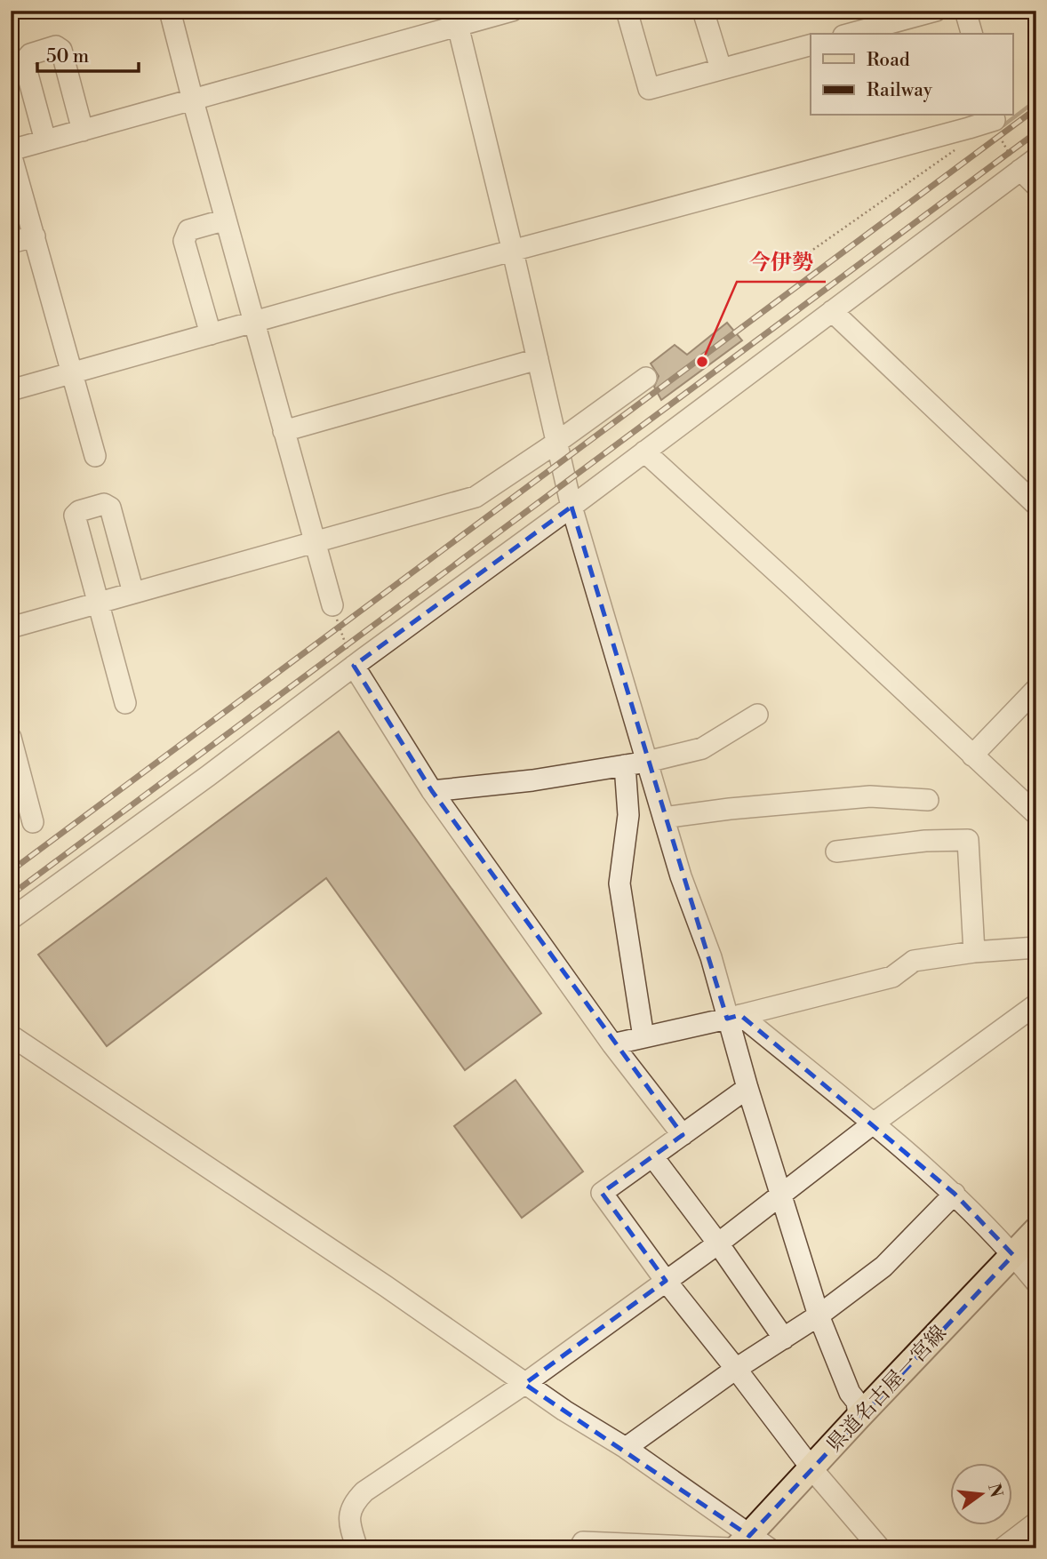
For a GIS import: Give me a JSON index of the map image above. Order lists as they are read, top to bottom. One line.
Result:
{"streets":{"main road":["県道名古屋一宮線"]},"places":["今伊勢"],"legend":["Road","Railway"],"scale_bar":"50 m","north":"right"}
